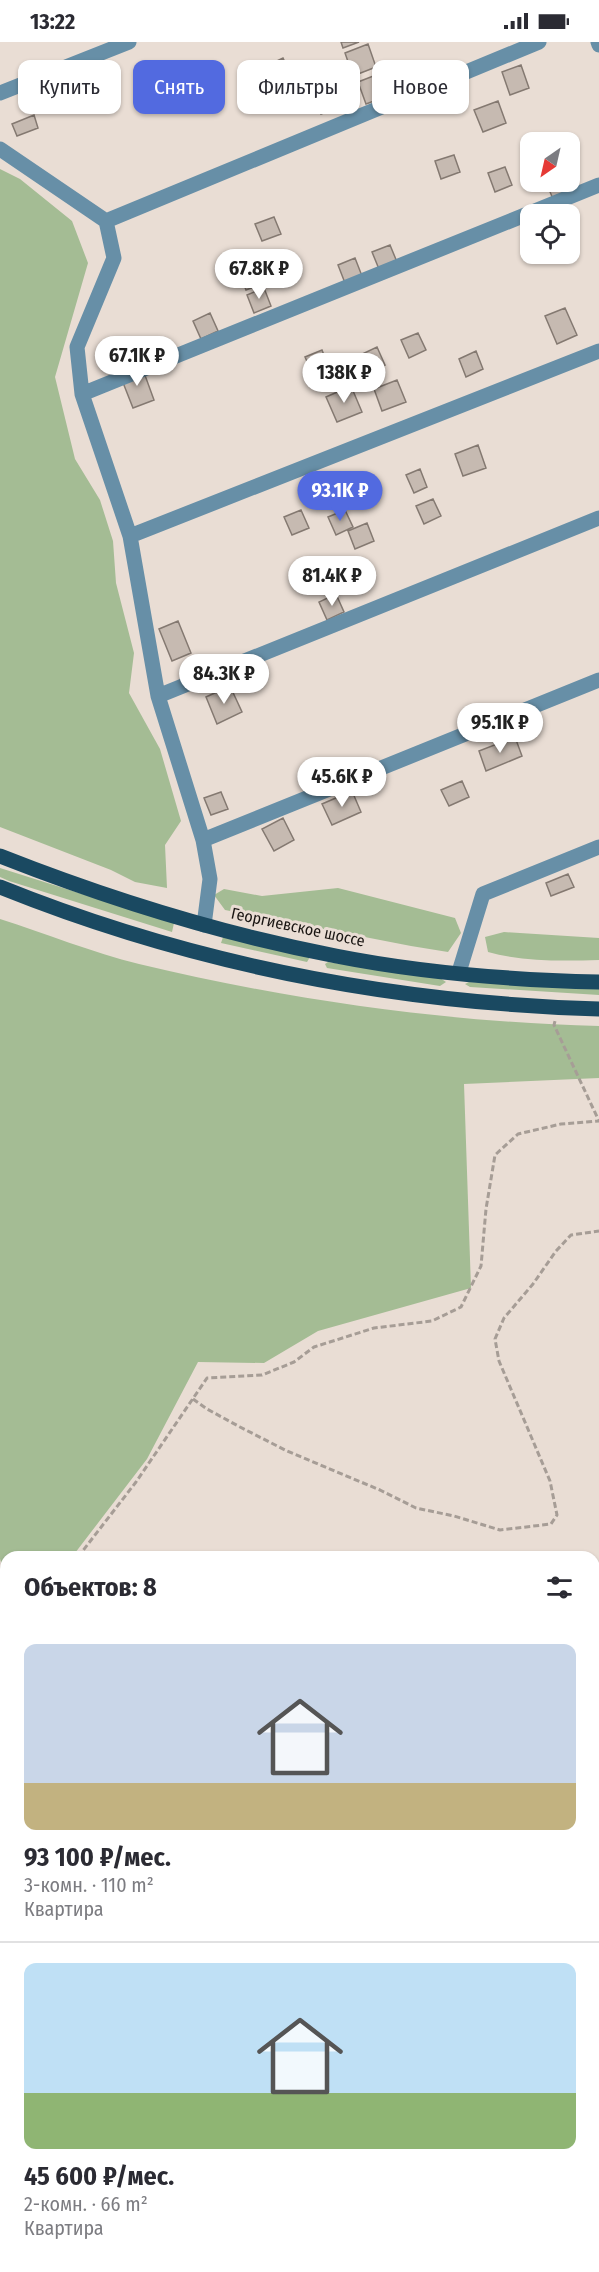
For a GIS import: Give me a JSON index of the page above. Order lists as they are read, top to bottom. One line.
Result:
{"streets":{"main road":["Георгиевское шоссе"]},"north":"bottom left","page":{"status":"13:22","chip":["Купить","Снять","Фильтры","Новое"],"price":["67.8K ₽","67.1K ₽","138K ₽","93.1K ₽","81.4K ₽","84.3K ₽","95.1K ₽","45.6K ₽"],"heading":"Объектов: 8","list":[{"name":"93 100 ₽/мес.","note":"3-комн. · 110 m² · Квартира"},{"name":"45 600 ₽/мес.","note":"2-комн. · 66 m² · Квартира"}]}}
